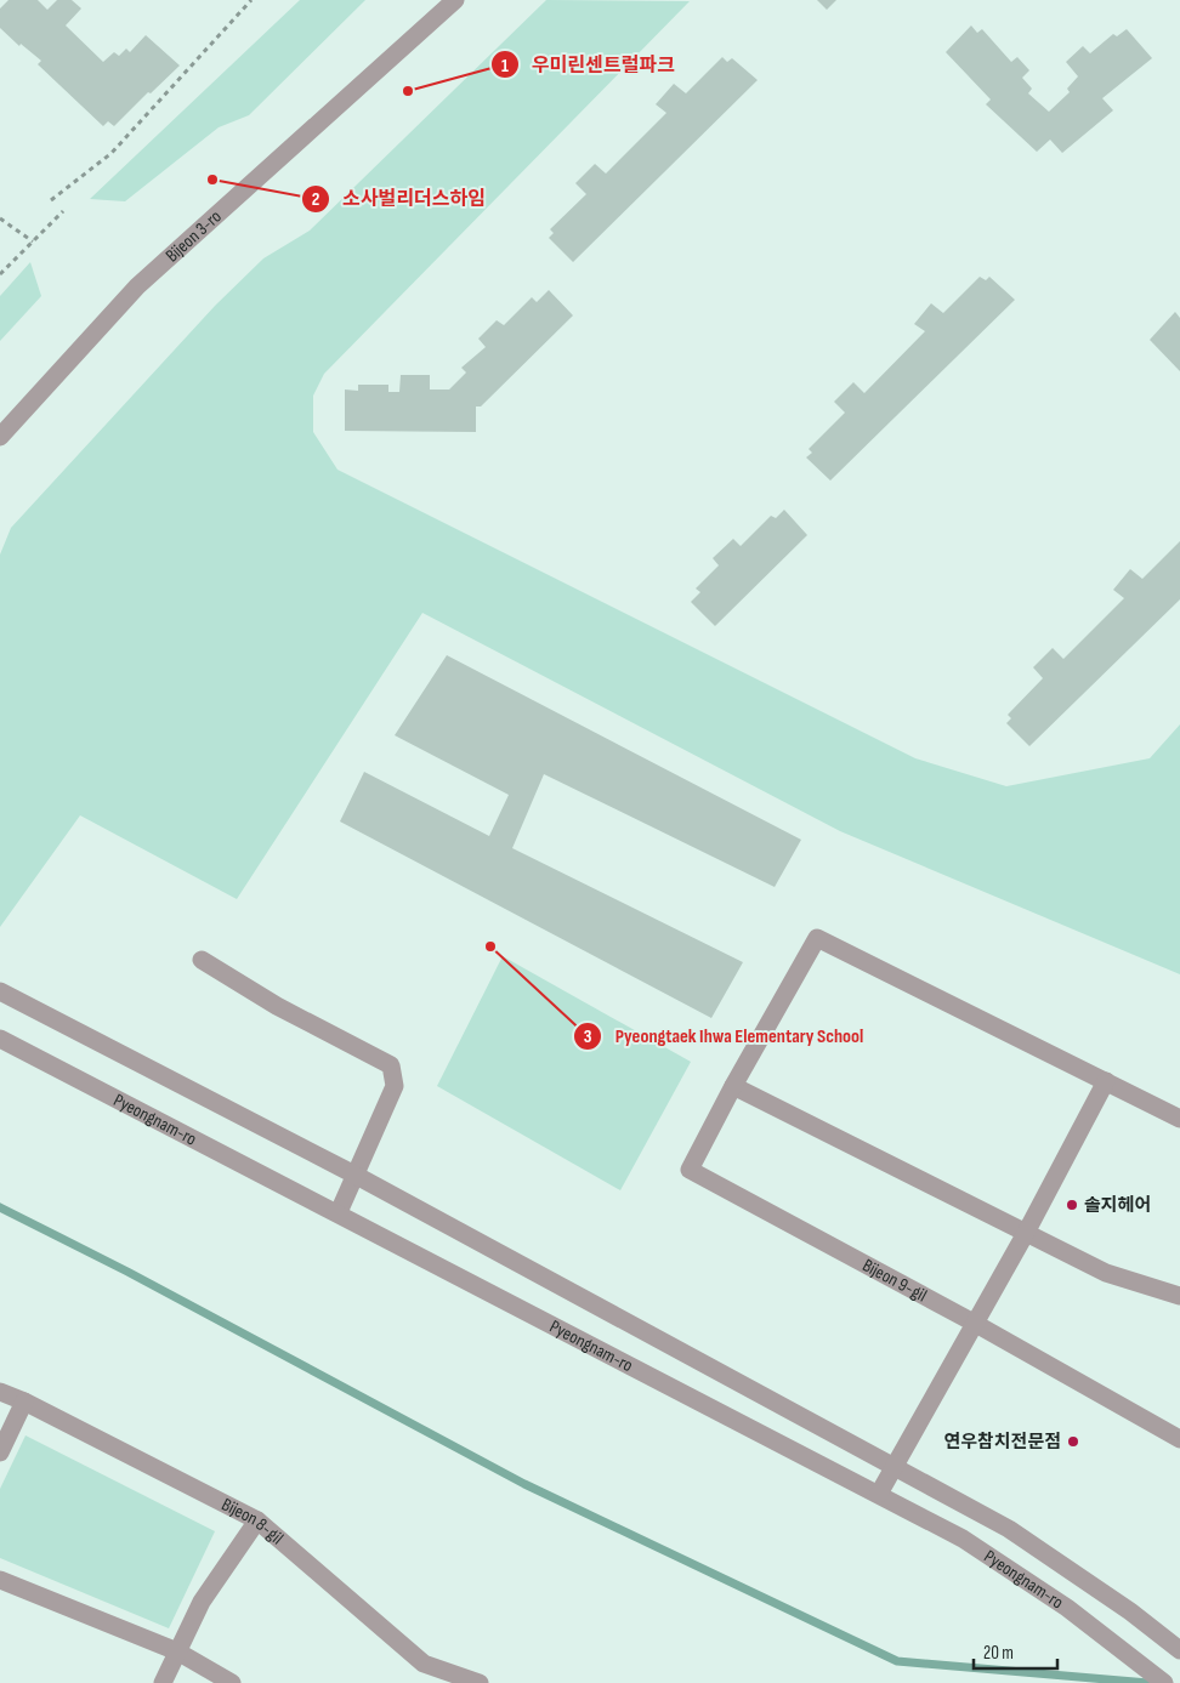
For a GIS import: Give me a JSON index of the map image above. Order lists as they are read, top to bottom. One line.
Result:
{"streets":{"street":["Bijeon 3-ro","Pyeongnam-ro","Bijeon 9-gil","Bijeon 8-gil"]},"places":["우미린센트럴파크","소사벌리더스하임","Pyeongtaek Ihwa Elementary School","솔지헤어","연우참치전문점"],"scale_bar":"20 m"}
